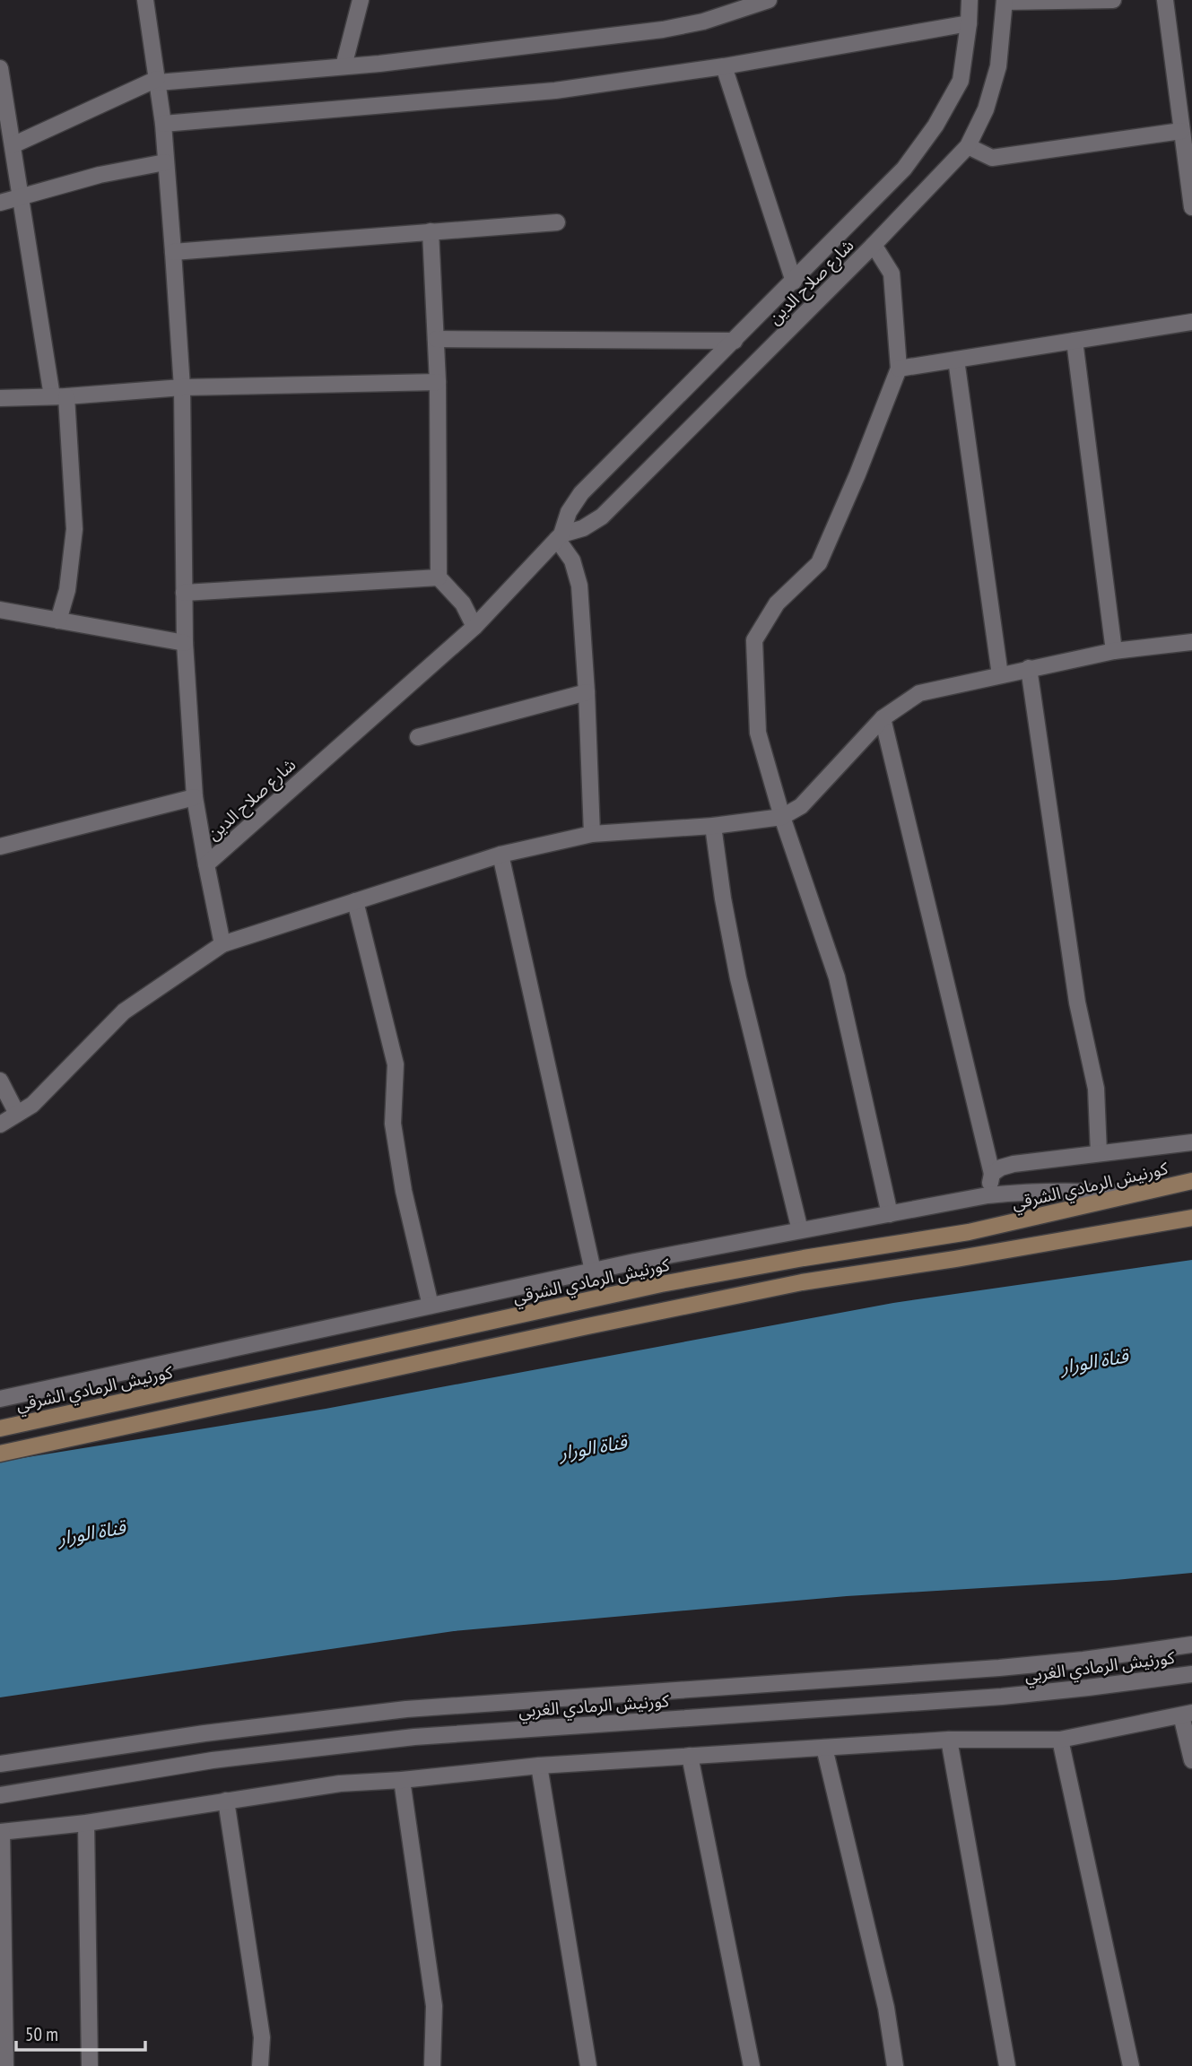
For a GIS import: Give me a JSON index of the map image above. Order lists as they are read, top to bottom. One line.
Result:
{"streets":{"main road":["كورنيش الرمادي الشرقي"],"street":["شارع صلاح الدين","كورنيش الرمادي الغربي"]},"water":["قناة الورار"],"scale_bar":"50 m"}
